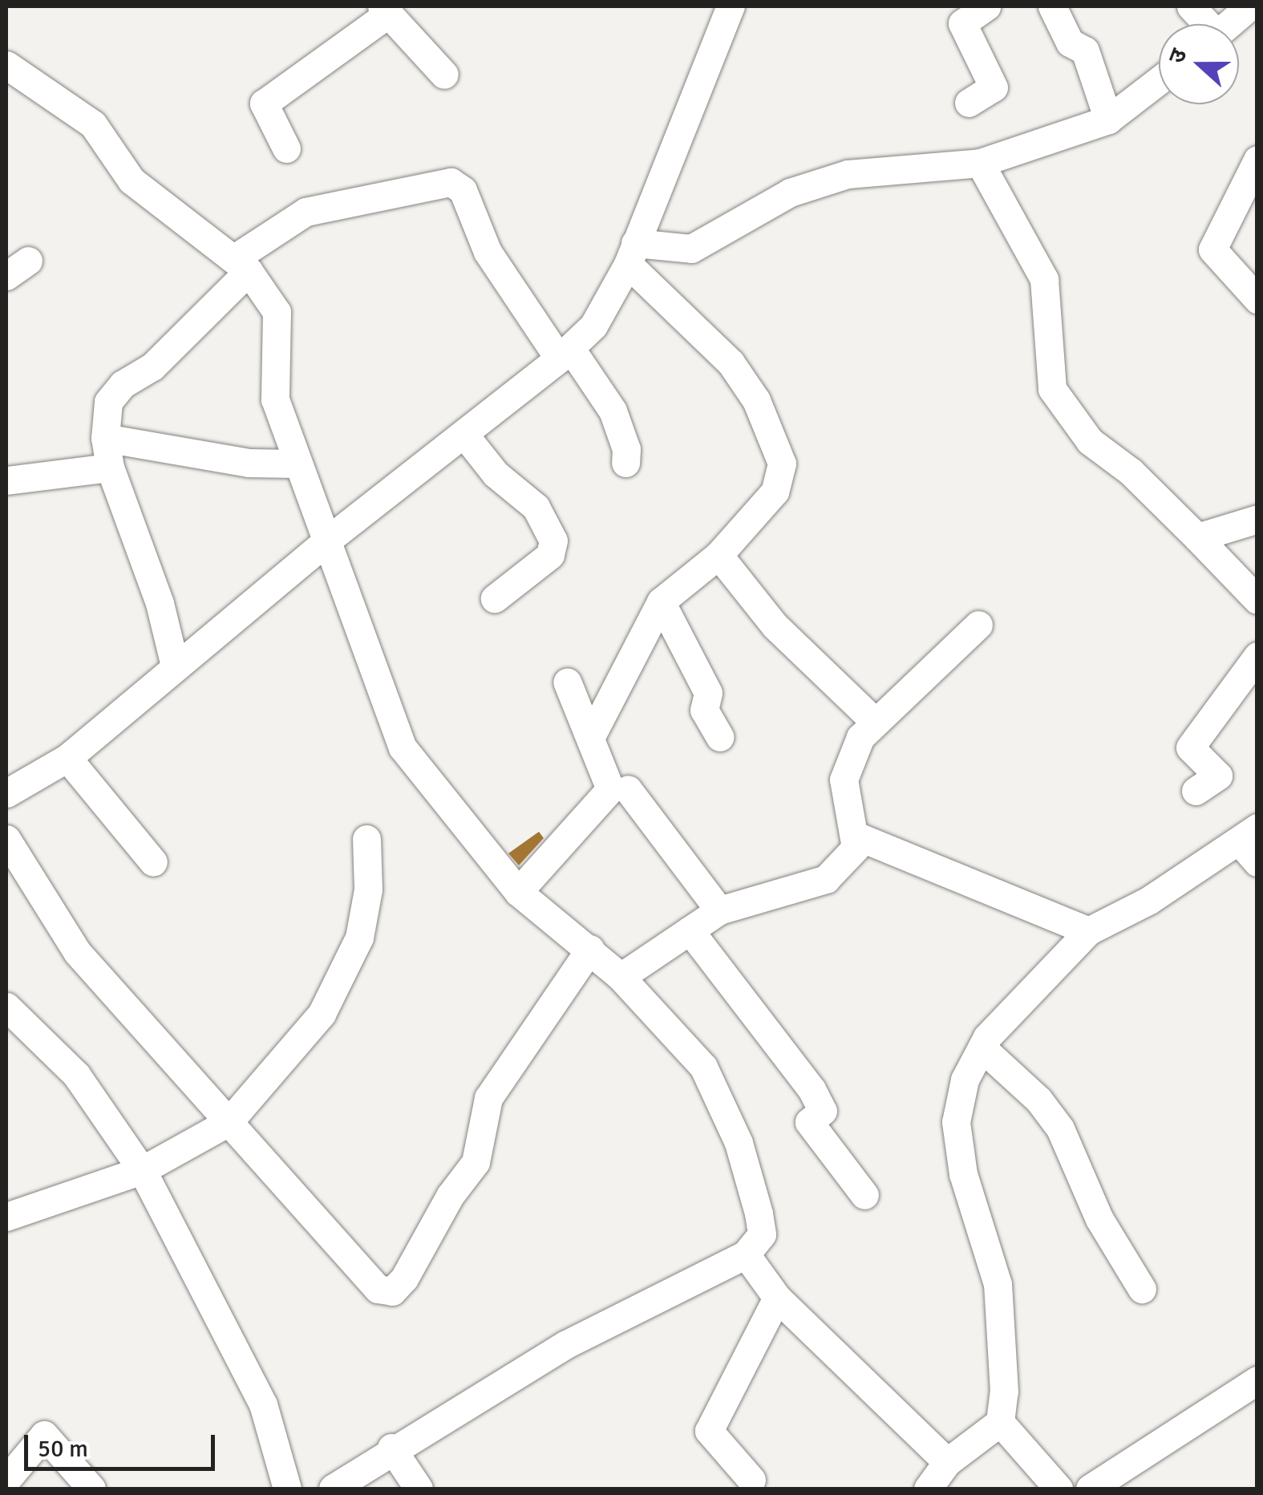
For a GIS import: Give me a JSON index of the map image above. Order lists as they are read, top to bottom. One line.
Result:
{"scale_bar":"50 m","north":"left"}
